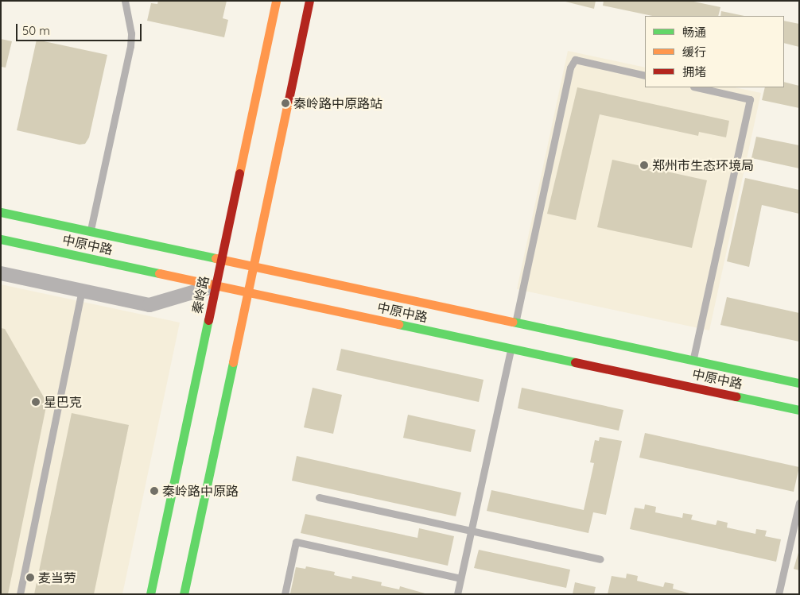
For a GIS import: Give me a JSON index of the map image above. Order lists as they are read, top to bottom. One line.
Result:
{"streets":{"main road":["中原中路","秦岭路"]},"crossings":[["中原中路","秦岭路"]],"places":["秦岭路中原路站","郑州市生态环境局","星巴克","秦岭路中原路","麦当劳"],"legend":["畅通","缓行","拥堵"],"scale_bar":"50 m"}
